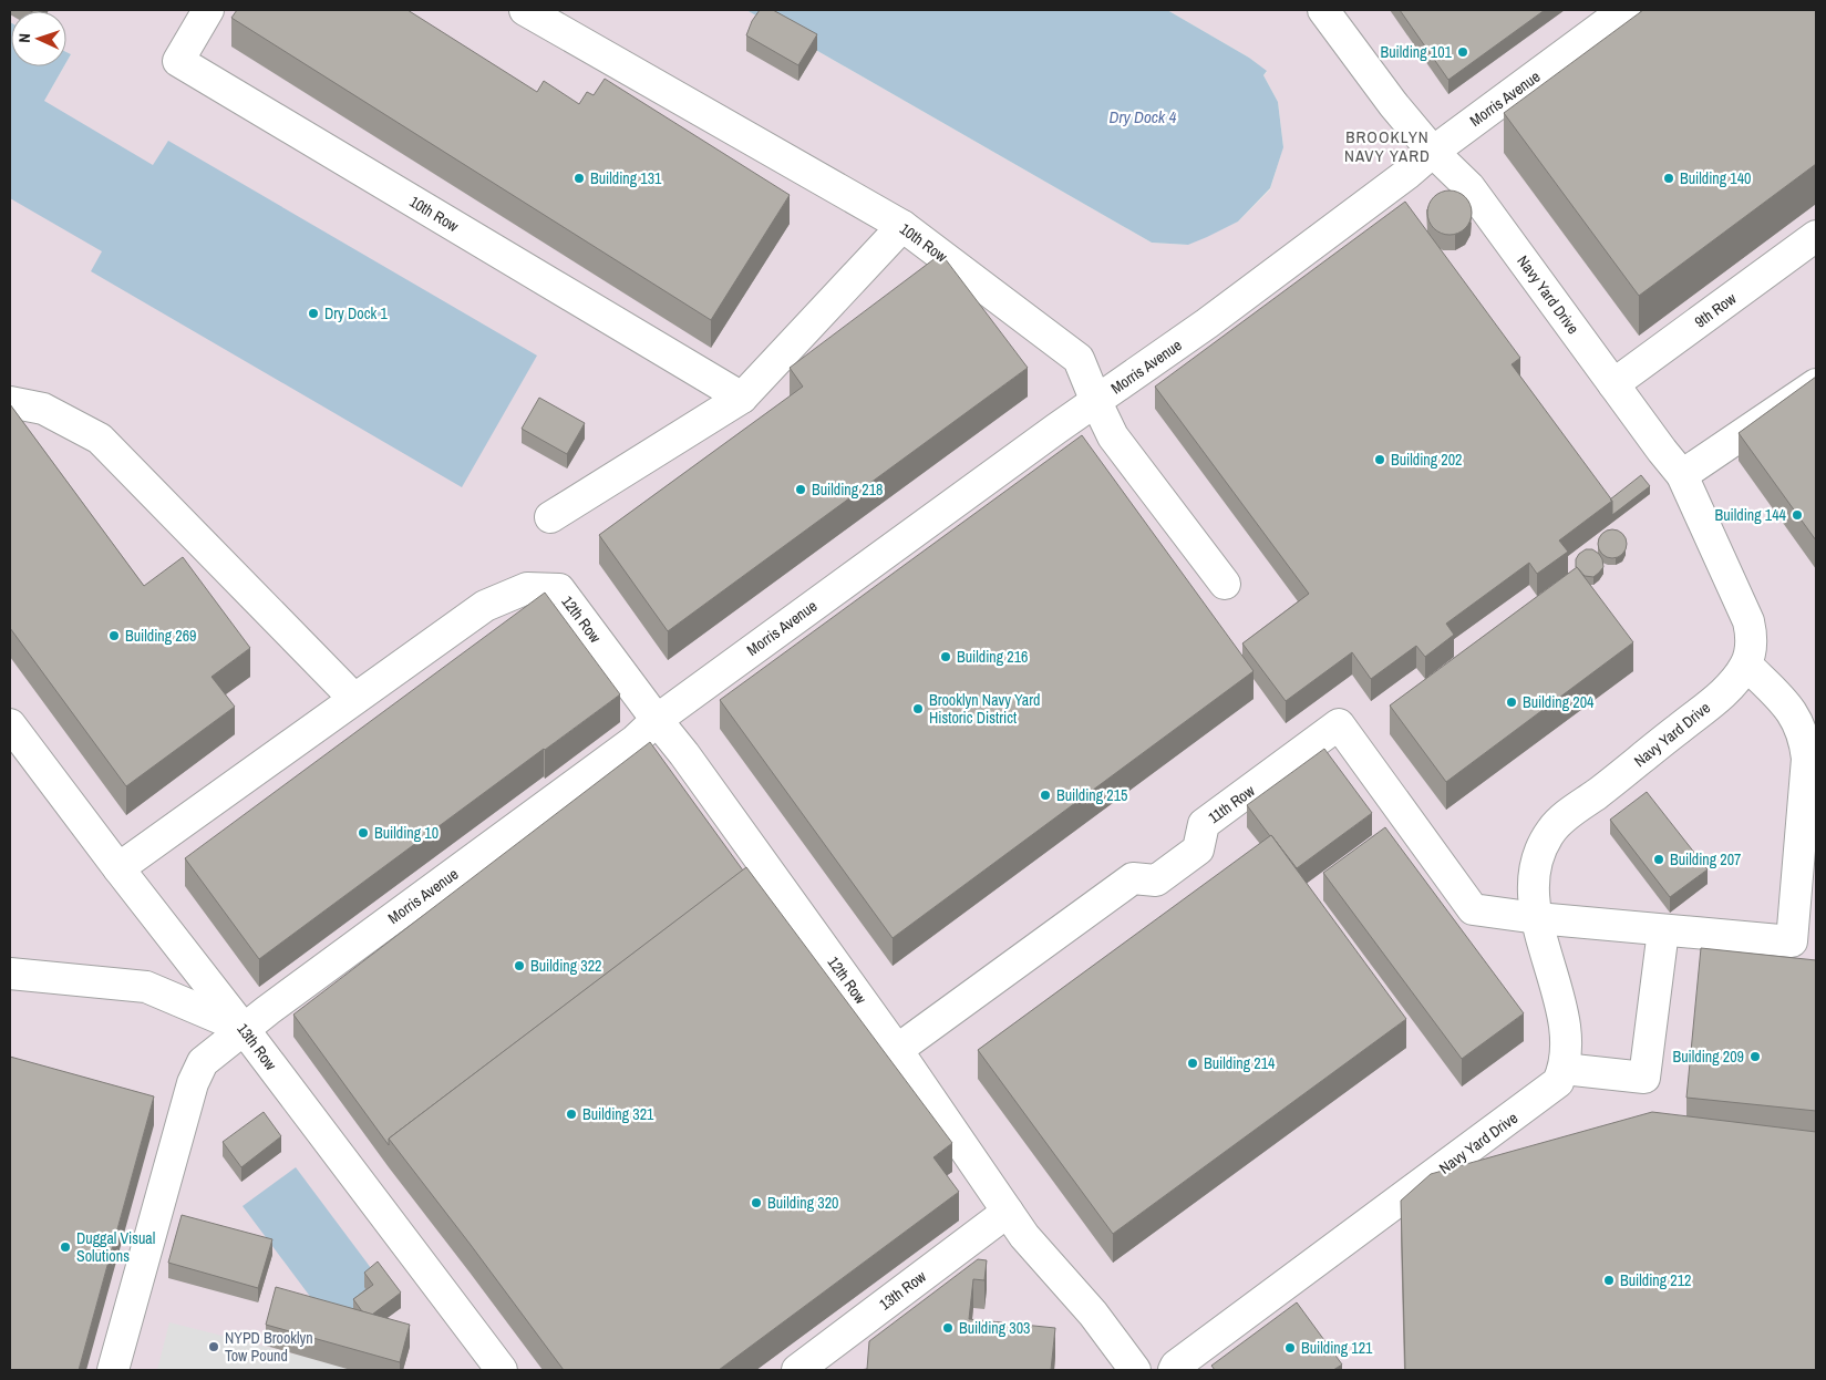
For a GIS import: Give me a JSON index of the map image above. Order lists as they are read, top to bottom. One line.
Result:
{"streets":{"street":["Morris Avenue","10th Row","Navy Yard Drive","9th Row","12th Row","11th Row","13th Row"]},"crossings":[["Morris Avenue","10th Row"],["Morris Avenue","Navy Yard Drive"],["Morris Avenue","12th Row"],["Morris Avenue","13th Row"],["Navy Yard Drive","9th Row"],["Navy Yard Drive","11th Row"],["12th Row","11th Row"],["12th Row","13th Row"]],"districts":["BROOKLYN NAVY YARD"],"water":["Dry Dock 4"],"places":["Building 101","Building 131","Building 140","Dry Dock 1","Building 202","Building 218","Building 144","Building 269","Building 216","Building 204","Brooklyn Navy Yard Historic District","Building 215","Building 10","Building 207","Building 322","Building 209","Building 214","Building 321","Building 320","Duggal Visual Solutions","Building 212","Building 303","NYPD Brooklyn Tow Pound","Building 121"],"north":"left"}
